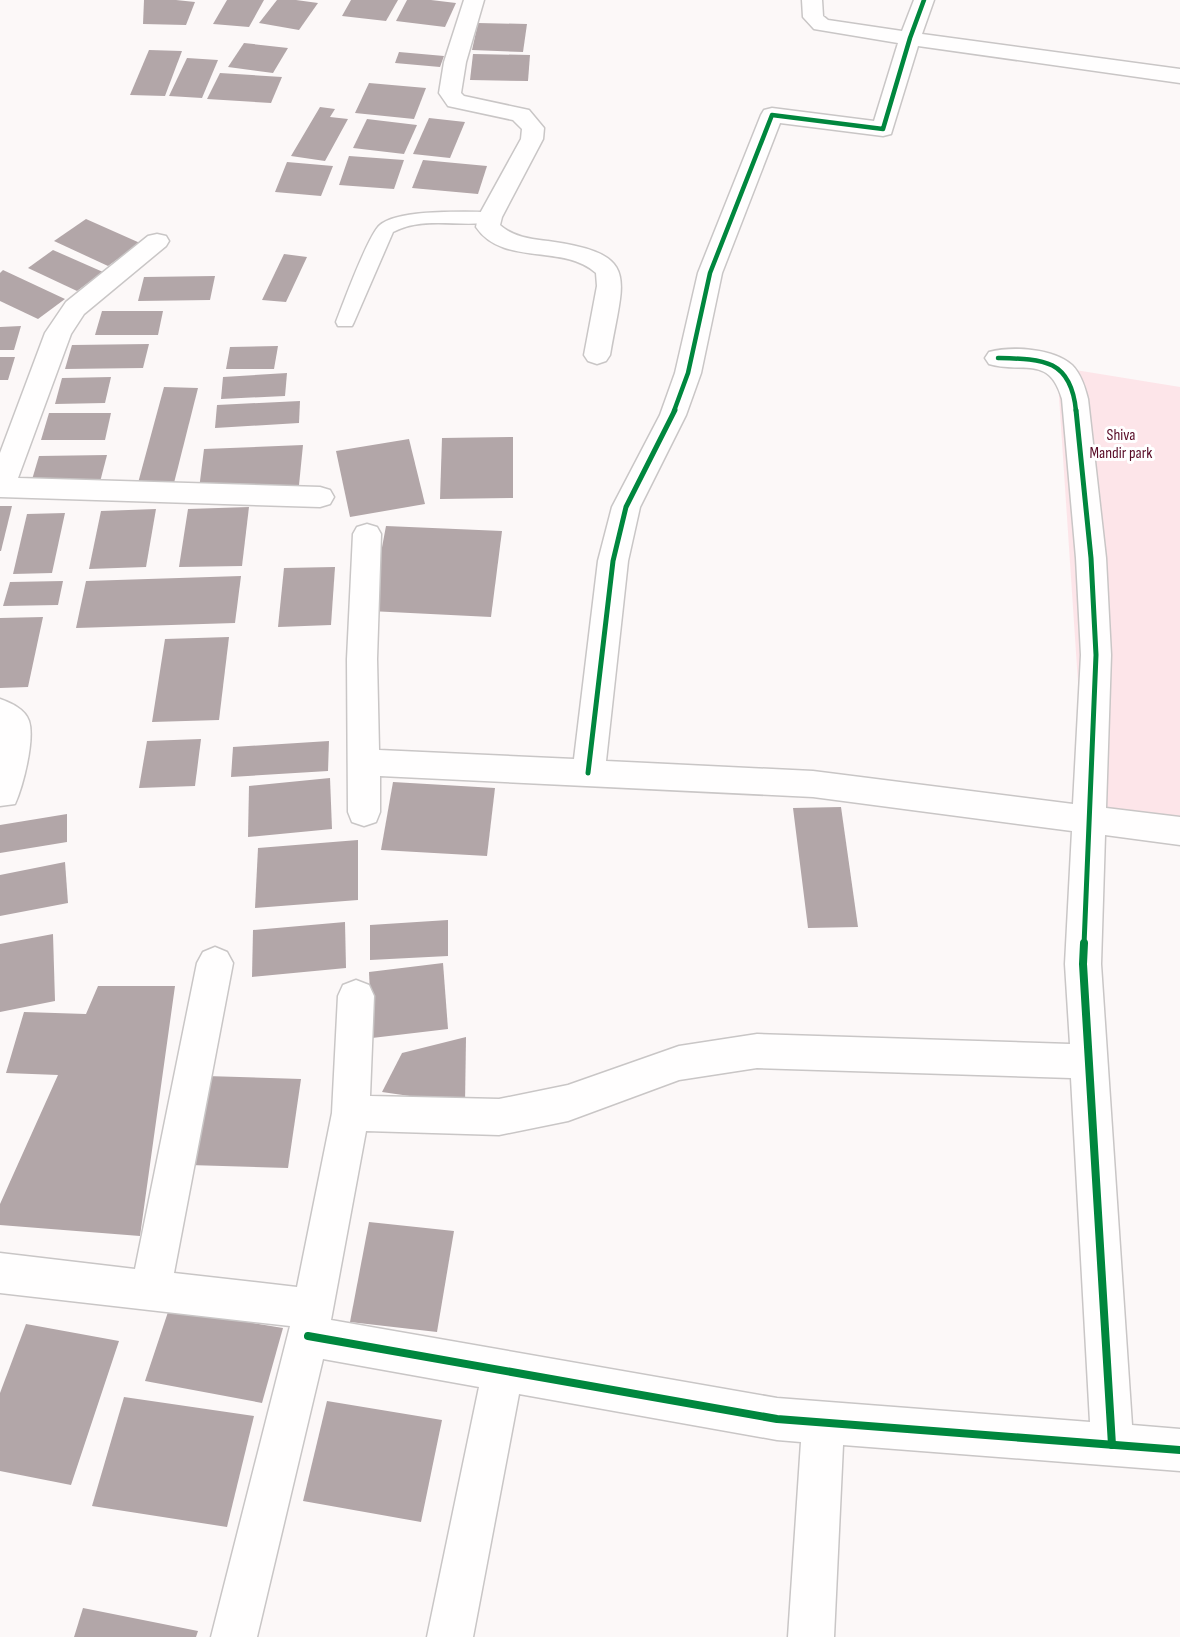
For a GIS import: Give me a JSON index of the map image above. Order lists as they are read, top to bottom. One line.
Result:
{"parks":["Shiva Mandir park"]}
